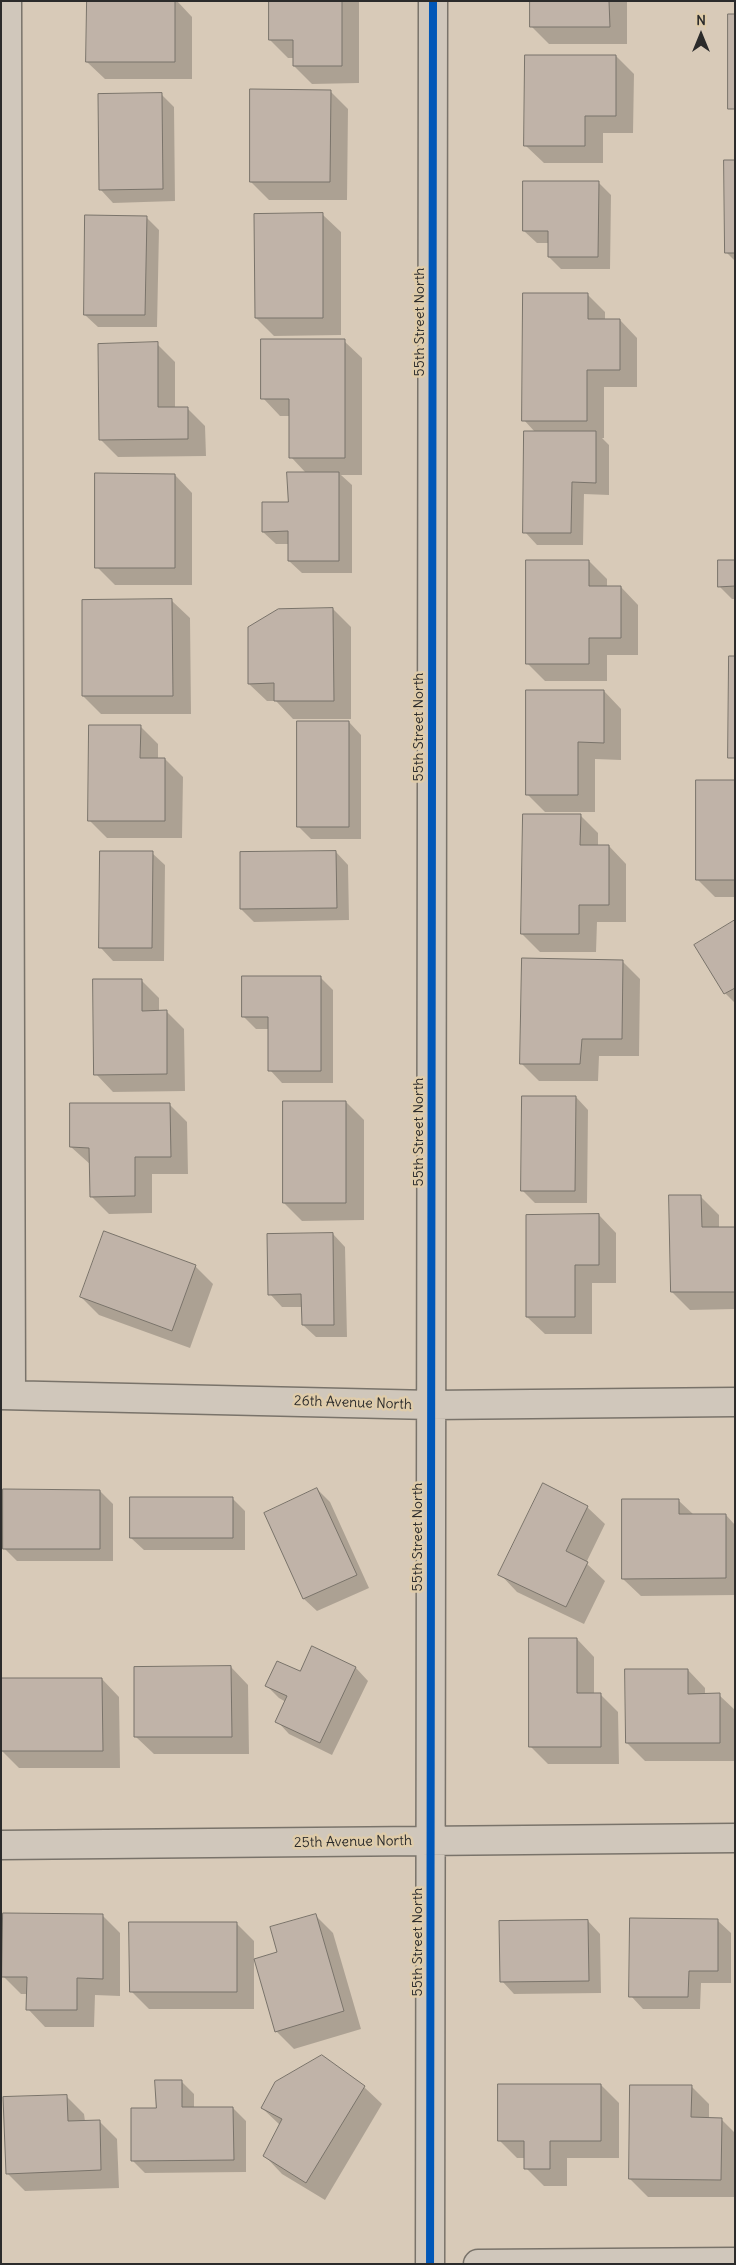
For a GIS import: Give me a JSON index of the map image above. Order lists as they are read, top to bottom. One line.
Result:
{"streets":{"street":["55th Street North","26th Avenue North","25th Avenue North"]},"crossings":[["55th Street North","26th Avenue North"],["55th Street North","25th Avenue North"]],"north":"top"}
